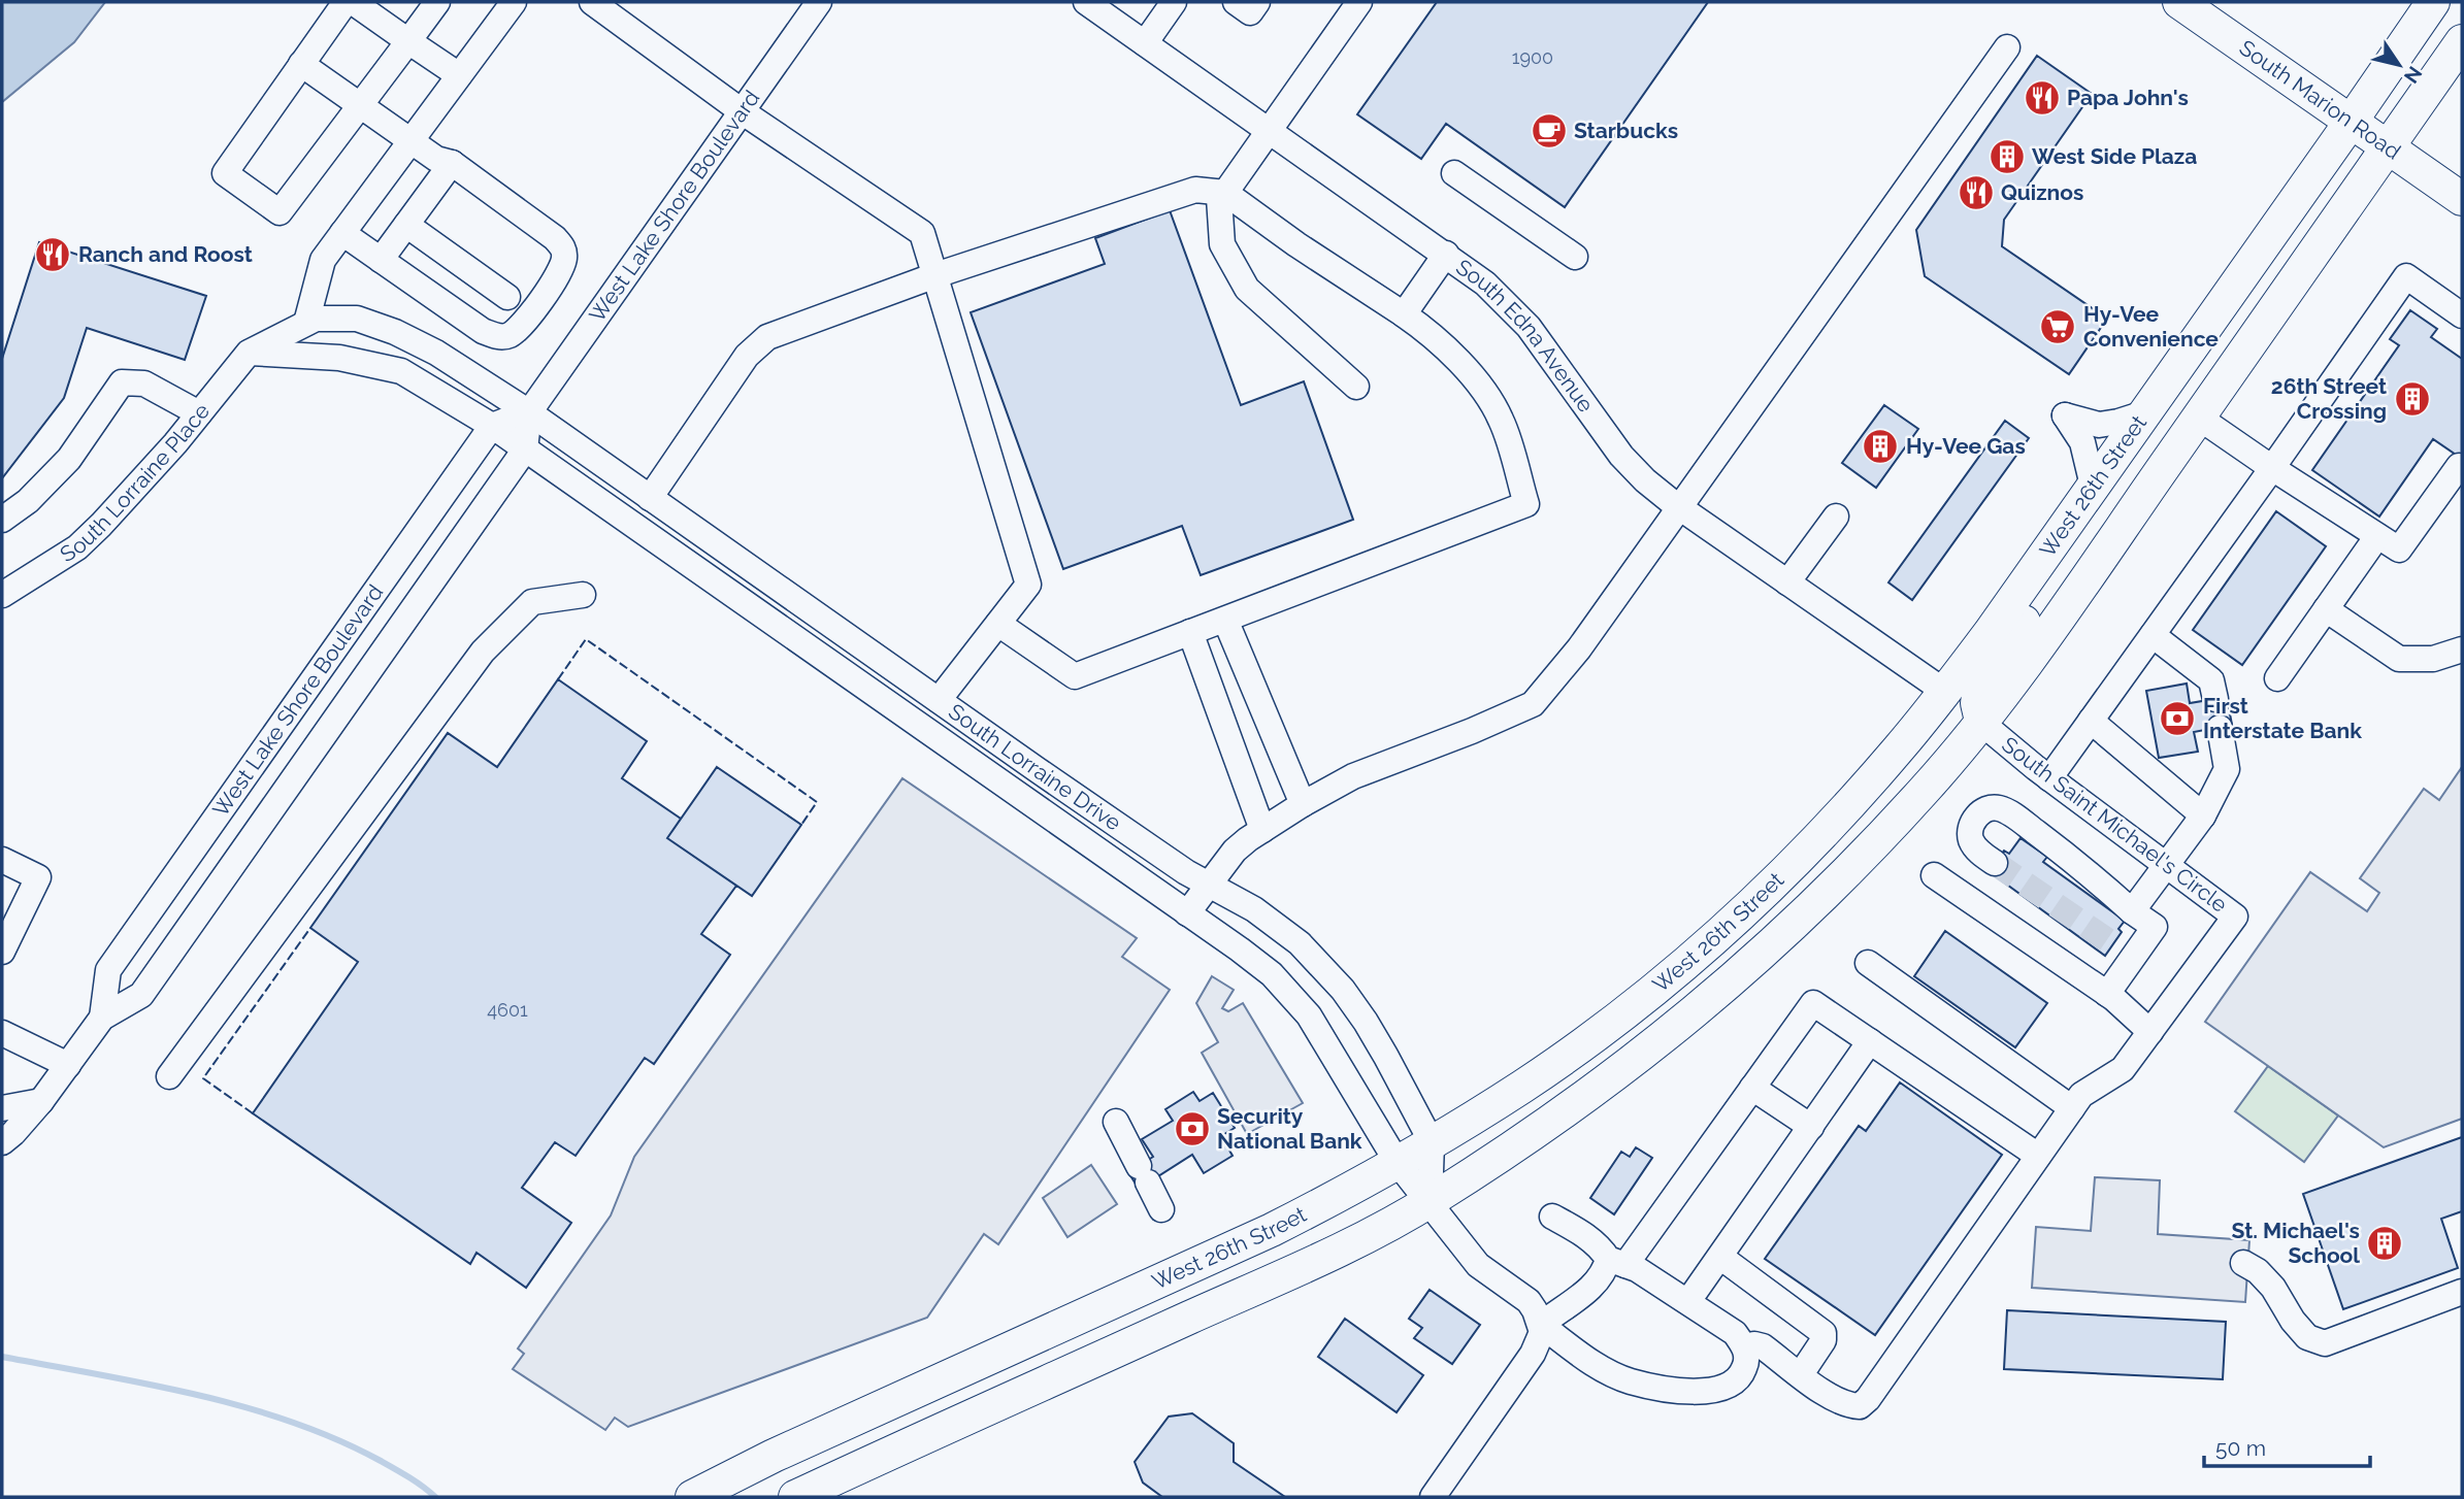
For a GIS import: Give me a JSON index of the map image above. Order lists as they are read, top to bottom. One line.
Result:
{"streets":{"main road":["South Marion Road","West 26th Street"],"street":["West Lake Shore Boulevard","South Edna Avenue","South Lorraine Place","South Lorraine Drive","South Saint Michael's Circle"]},"crossings":[["South Marion Road","West 26th Street"],["West Lake Shore Boulevard","South Lorraine Place"],["West Lake Shore Boulevard","South Lorraine Drive"],["South Edna Avenue","West 26th Street"],["South Lorraine Place","South Lorraine Drive"],["West 26th Street","South Lorraine Drive"],["West 26th Street","South Saint Michael's Circle"]],"places":{"restaurant":["Papa John's","Quiznos","Ranch and Roost"],"cafe":["Starbucks"],"building":["West Side Plaza","26th Street Crossing","Hy-Vee Gas","St. Michael's School"],"supermarket":["Hy-Vee Convenience"],"bank":["First Interstate Bank","Security National Bank"]},"house_numbers":["1900","4601"],"scale_bar":"50 m","north":"bottom right"}
